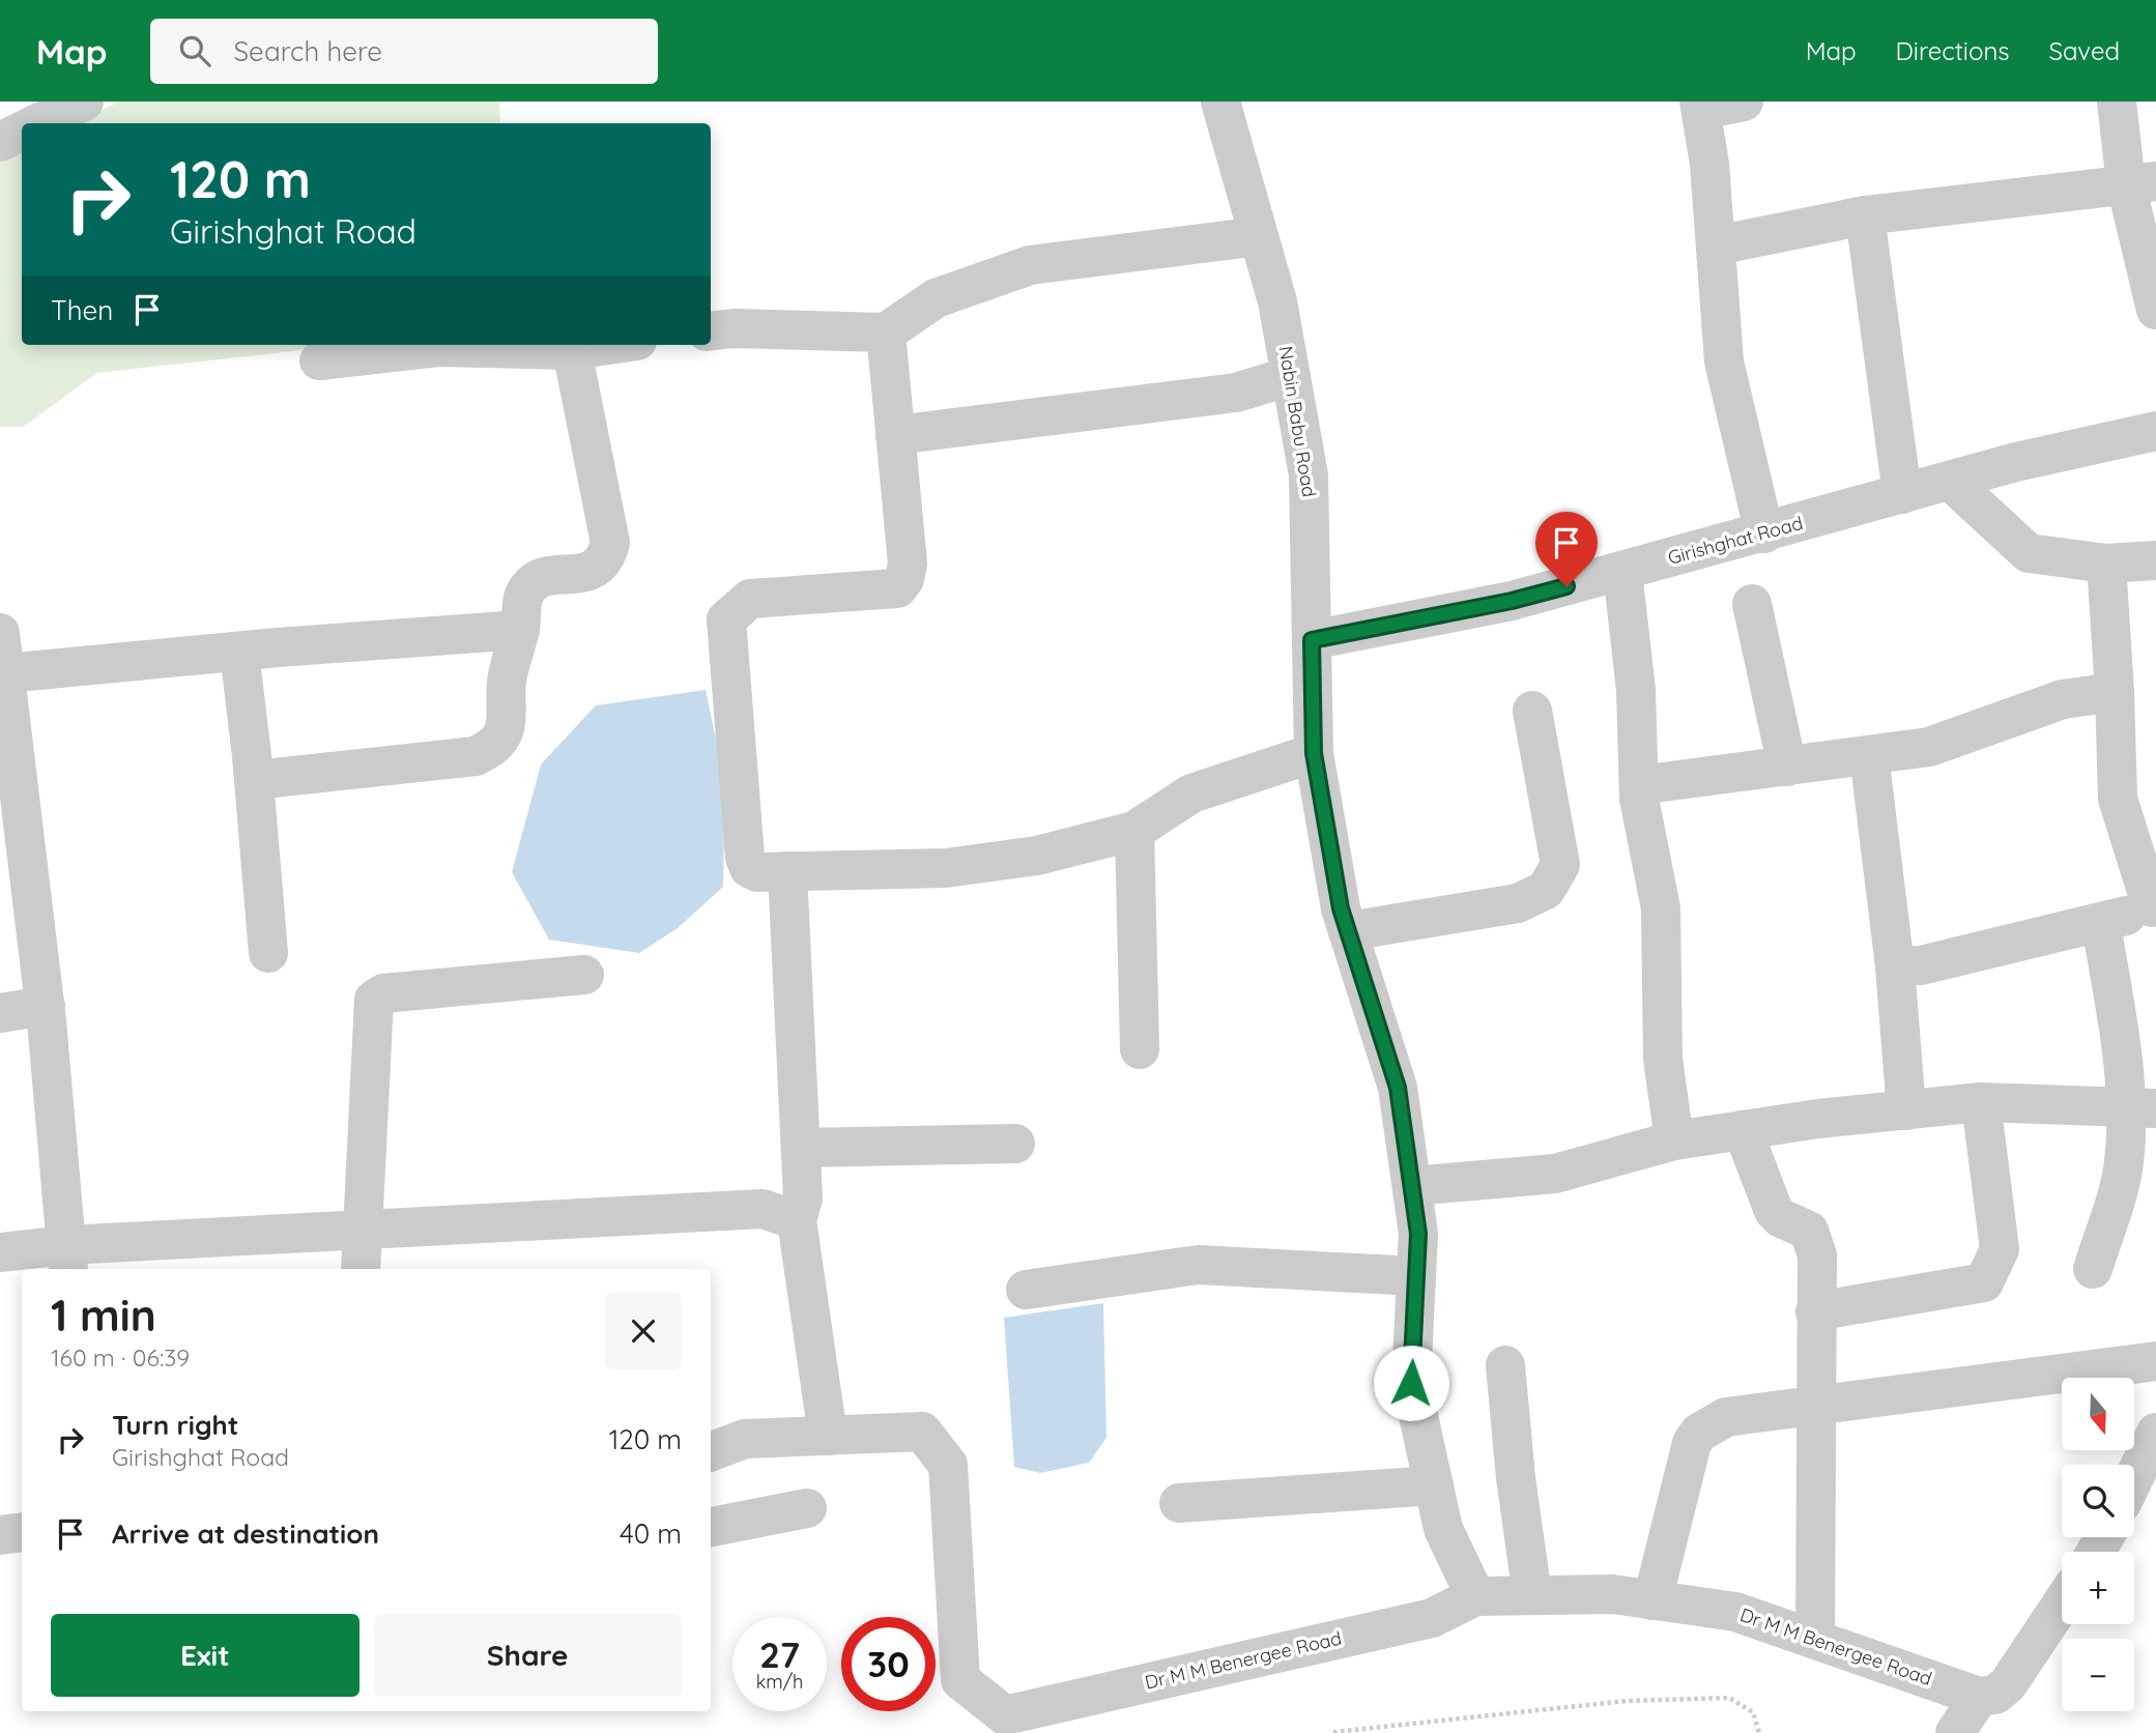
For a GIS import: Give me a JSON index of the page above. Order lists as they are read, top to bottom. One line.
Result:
{"streets":{"street":["Nabin Babu Road","Girishghat Road","Dr M M Benergee Road"]},"crossings":[["Nabin Babu Road","Girishghat Road"],["Nabin Babu Road","Dr M M Benergee Road"]],"north":"bottom","page":{"header":"Map","search":"Search here","nav":["Map","Directions","Saved"],"turn":["120 m","Girishghat Road"],"then":"Then","heading":["1 min","160 m · 06:39"],"map_buttons":["+","−"],"list":[{"name":"Turn right","note":"Girishghat Road","value":"120 m"},{"name":"Arrive at destination","value":"40 m"}],"buttons":["Exit","Share"],"speed":"27 km/h","limit":"30"}}
